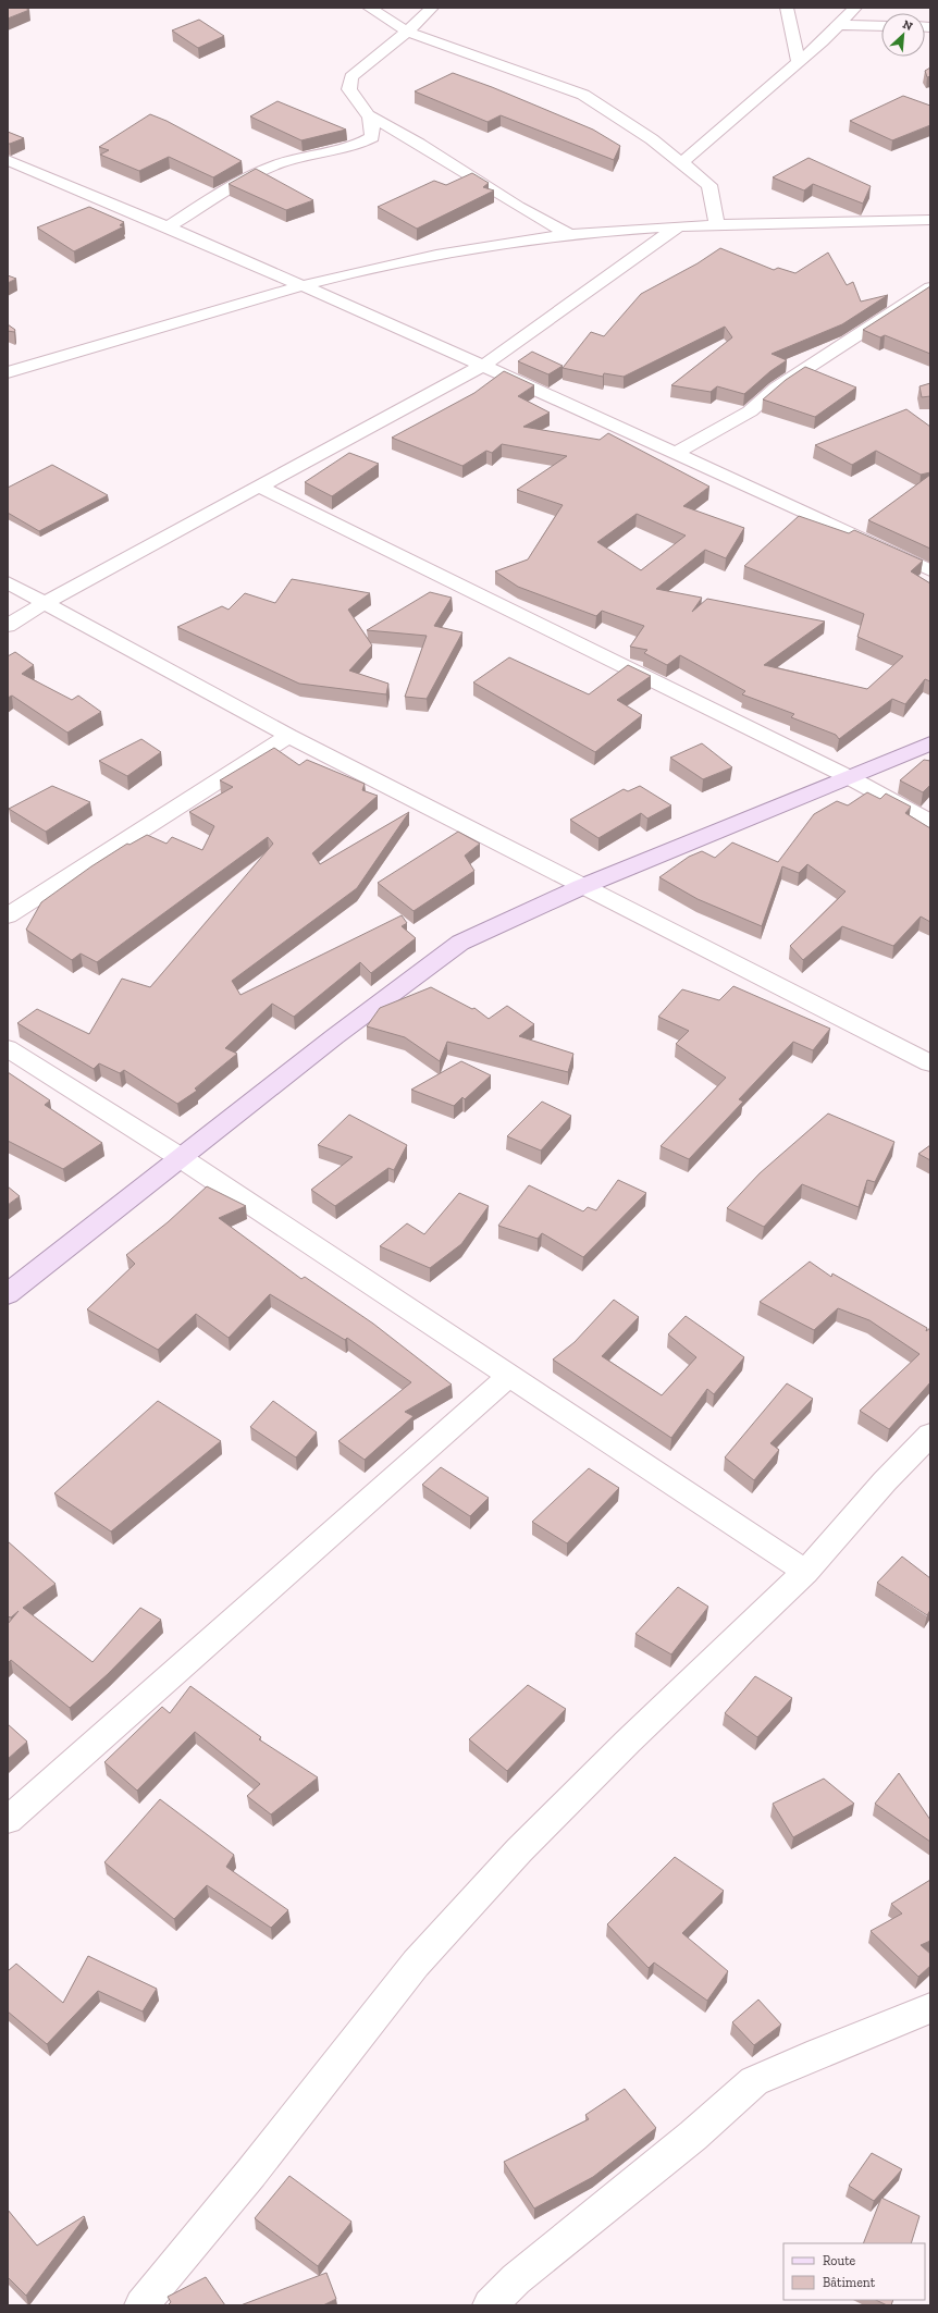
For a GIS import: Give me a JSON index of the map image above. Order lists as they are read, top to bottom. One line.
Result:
{"legend":["Route","Bâtiment"],"north":"top right"}
